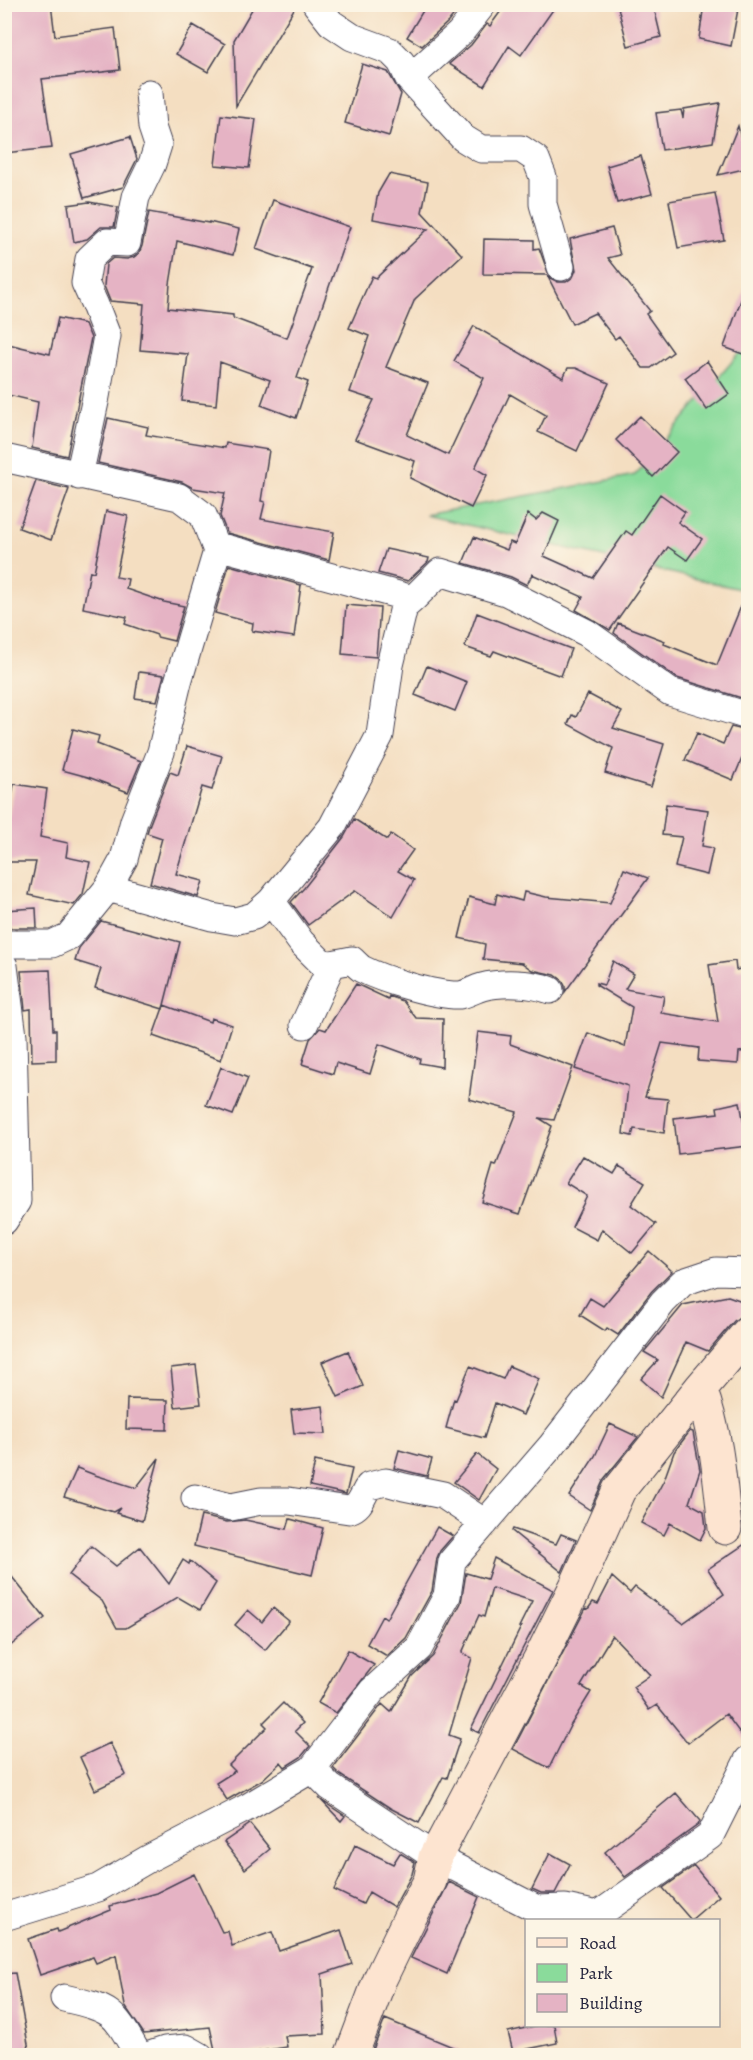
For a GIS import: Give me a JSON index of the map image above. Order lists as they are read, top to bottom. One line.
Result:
{"legend":["Road","Park","Building"]}
